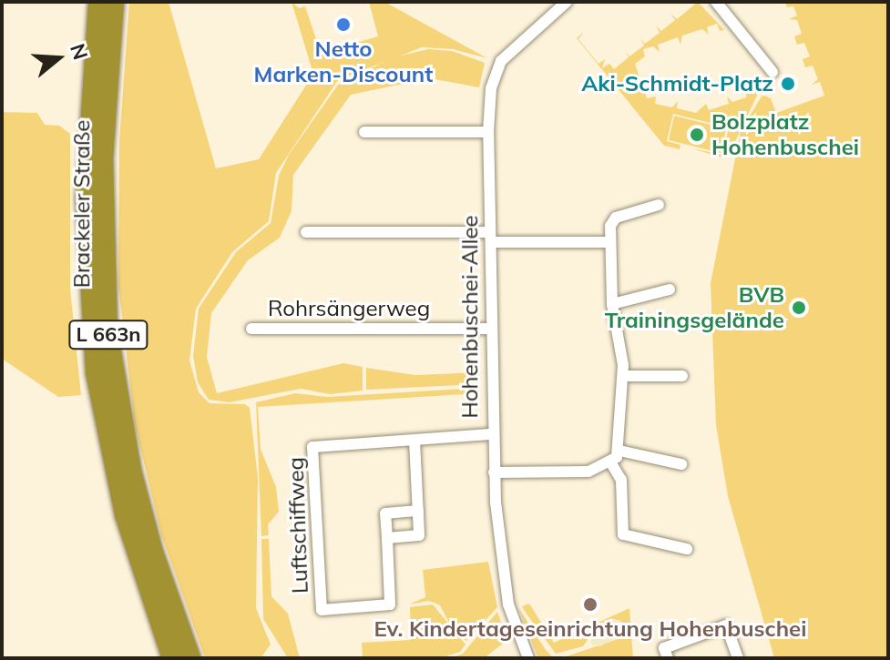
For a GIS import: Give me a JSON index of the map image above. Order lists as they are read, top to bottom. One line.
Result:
{"streets":{"highway":["Brackeler Straße","L 663n"],"street":["Rohrsängerweg","Hohenbuschei-Allee","Luftschiffweg"]},"crossings":[["Rohrsängerweg","Hohenbuschei-Allee"],["Hohenbuschei-Allee","Luftschiffweg"]],"places":["Netto Marken-Discount","Aki-Schmidt-Platz","Bolzplatz Hohenbuschei","BVB Trainingsgelände","Ev. Kindertageseinrichtung Hohenbuschei"],"north":"right"}
